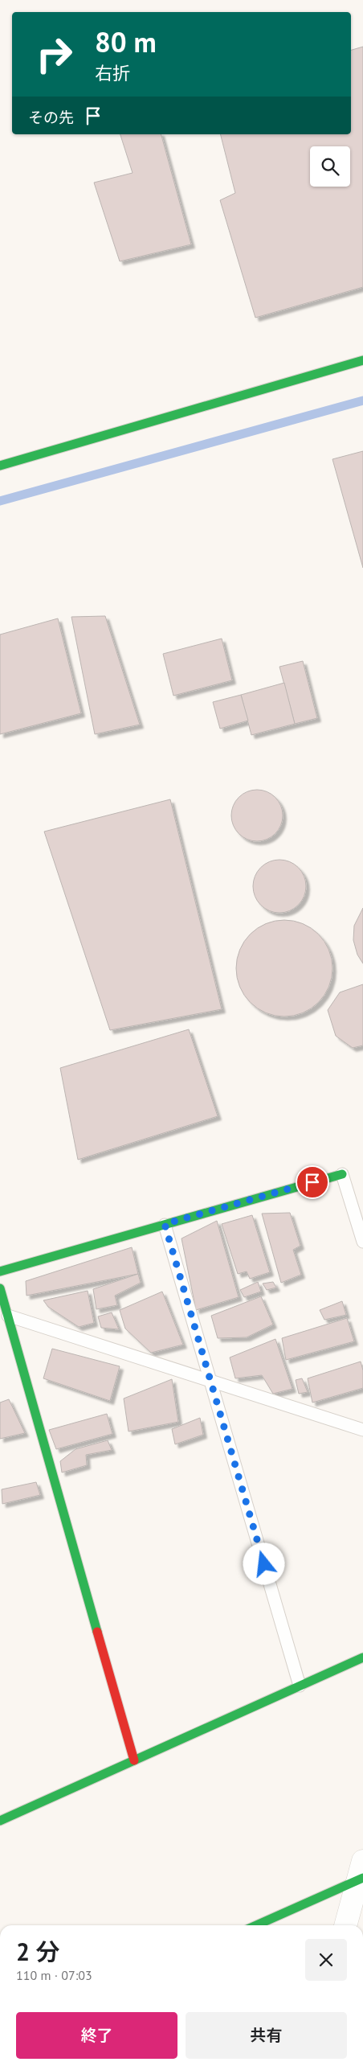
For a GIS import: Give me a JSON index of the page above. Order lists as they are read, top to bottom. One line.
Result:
{"page":{"turn":["80 m","右折"],"then":"その先","heading":["2 分","110 m · 07:03"],"buttons":["終了","共有"]}}
